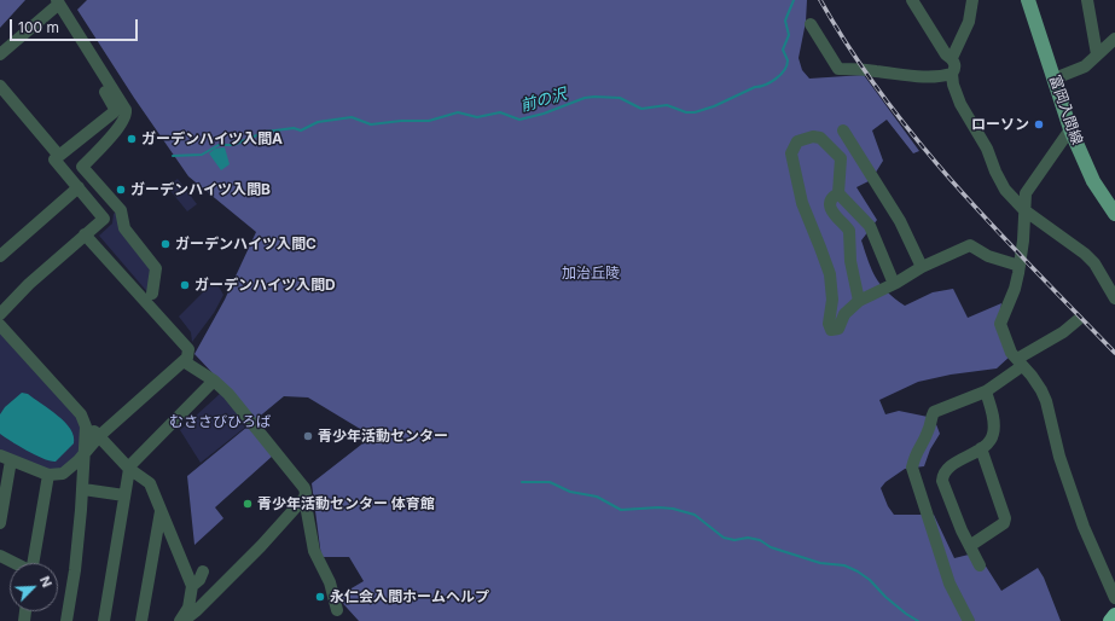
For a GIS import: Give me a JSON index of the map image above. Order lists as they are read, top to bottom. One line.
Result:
{"streets":{"main road":["富岡入間線"]},"water":["前の沢"],"parks":["加治丘陵","むささびひろば"],"places":["ローソン","ガーデンハイツ入間A","ガーデンハイツ入間B","ガーデンハイツ入間C","ガーデンハイツ入間D","青少年活動センター","青少年活動センター 体育館","永仁会入間ホームヘルプ"],"scale_bar":"100 m","north":"top right"}
